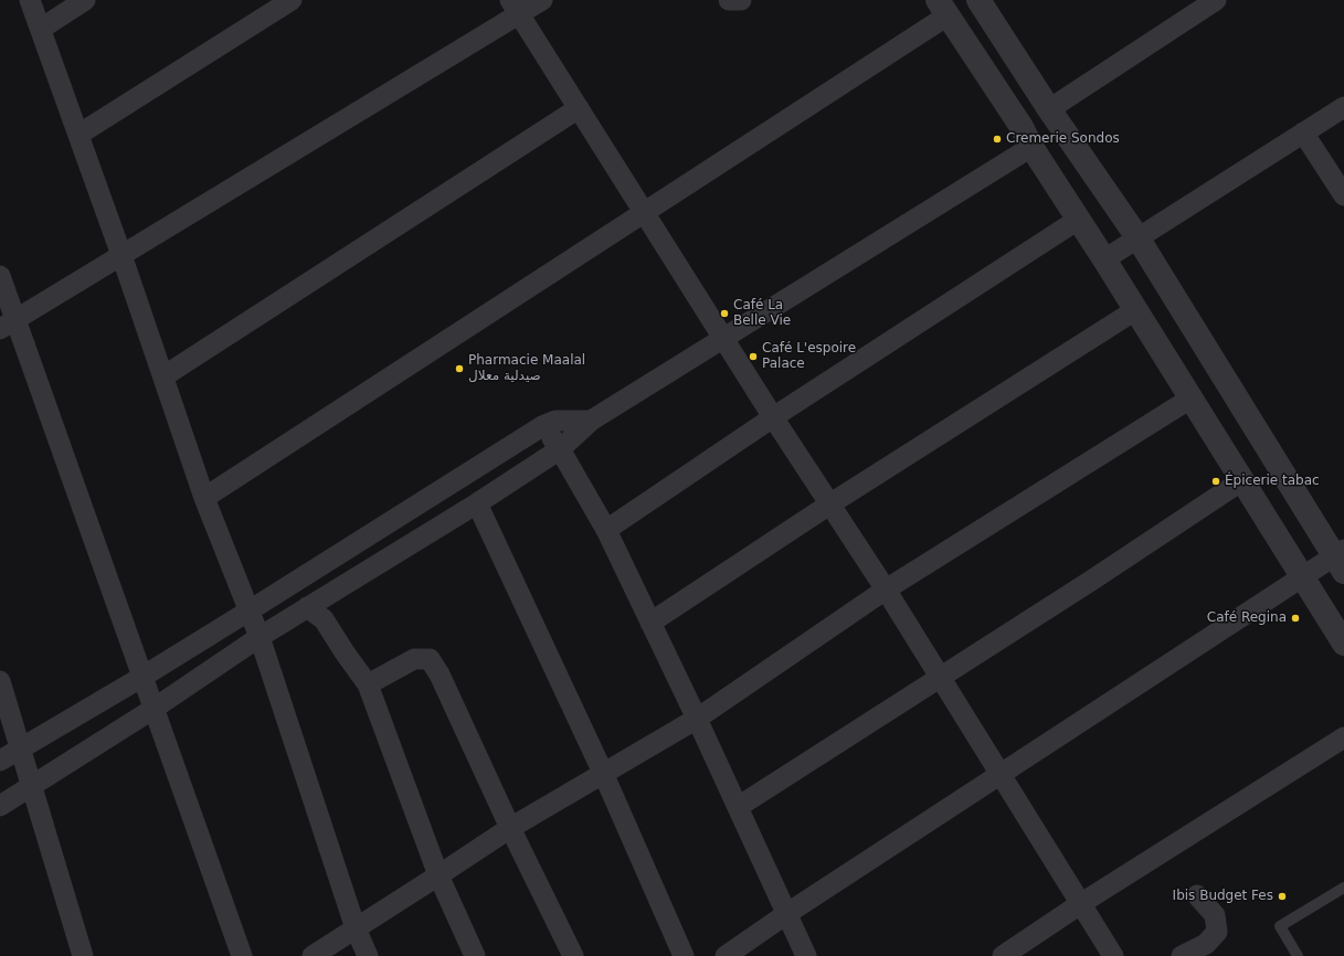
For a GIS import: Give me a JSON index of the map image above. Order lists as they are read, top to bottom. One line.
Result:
{"places":["Cremerie Sondos","Café La Belle Vie","Café L'espoire Palace","Pharmacie Maalal صيدلية معلال","Épicerie tabac","Café Regina","Ibis Budget Fes"]}
